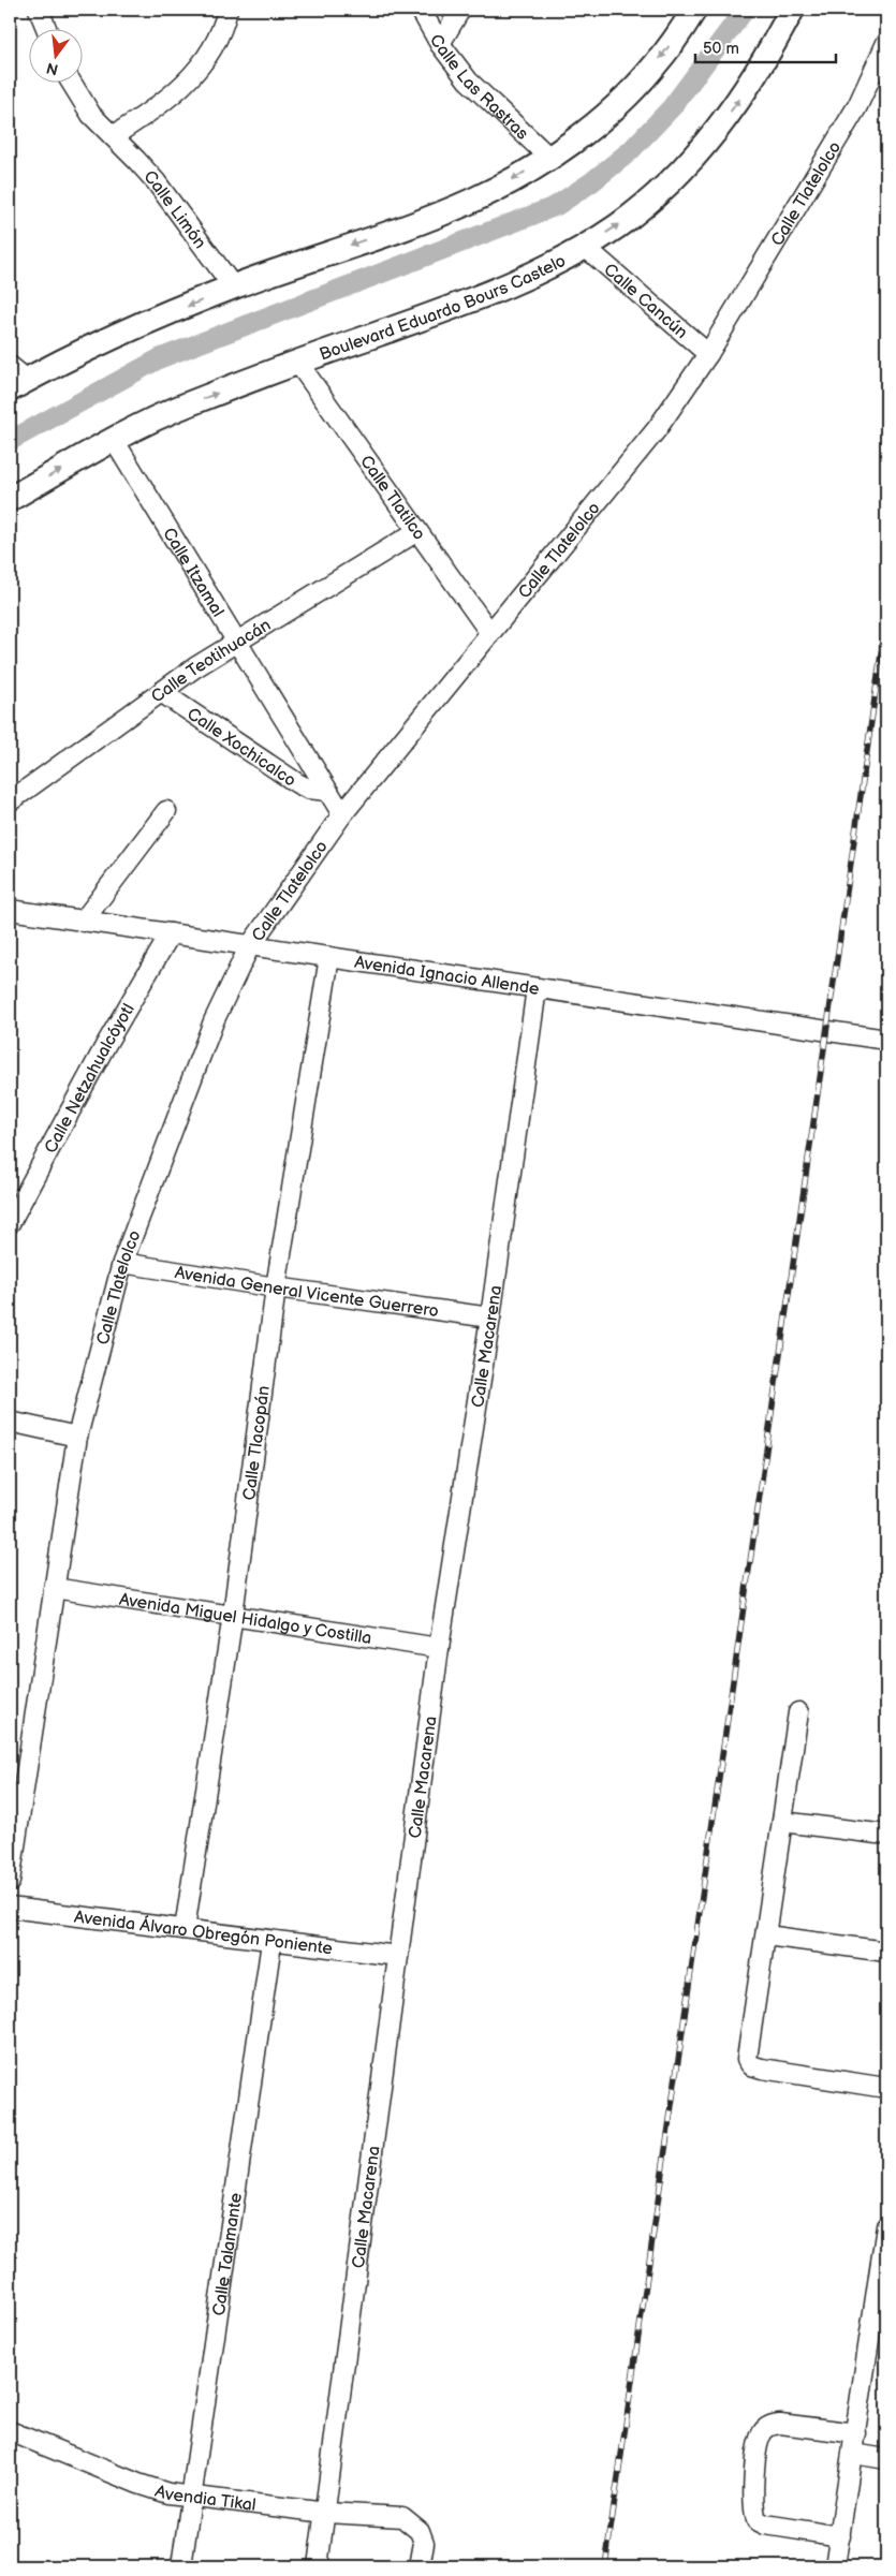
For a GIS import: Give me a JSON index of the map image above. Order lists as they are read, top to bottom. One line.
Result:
{"streets":{"main road":["Boulevard Eduardo Bours Castelo"],"street":["Calle Las Rastras","Calle Tlatelolco","Calle Limón","Calle Cancún","Calle Tlatilco","Calle Itzamal","Calle Teotihuacán","Calle Xochicalco","Avenida Ignacio Allende","Calle Netzahualcóyotl","Avenida General Vicente Guerrero","Calle Macarena","Calle Tlacopán","Avenida Miguel Hidalgo y Costilla","Avenida Álvaro Obregón Poniente","Calle Talamante","Avendia Tikal"]},"crossings":[["Calle Tlatelolco","Calle Cancún"],["Calle Tlatelolco","Calle Tlatilco"],["Calle Tlatelolco","Calle Itzamal"],["Calle Tlatelolco","Avenida Ignacio Allende"],["Calle Tlatelolco","Avenida General Vicente Guerrero"],["Calle Tlatelolco","Avenida Miguel Hidalgo y Costilla"],["Calle Cancún","Boulevard Eduardo Bours Castelo"],["Boulevard Eduardo Bours Castelo","Calle Tlatilco"],["Boulevard Eduardo Bours Castelo","Calle Itzamal"],["Calle Tlatilco","Calle Teotihuacán"],["Calle Itzamal","Calle Teotihuacán"],["Calle Itzamal","Calle Xochicalco"],["Calle Teotihuacán","Calle Xochicalco"],["Avenida Ignacio Allende","Calle Netzahualcóyotl"],["Avenida Ignacio Allende","Calle Macarena"],["Avenida Ignacio Allende","Calle Tlacopán"],["Avenida General Vicente Guerrero","Calle Macarena"],["Avenida General Vicente Guerrero","Calle Tlacopán"],["Calle Macarena","Avenida Miguel Hidalgo y Costilla"],["Calle Macarena","Avenida Álvaro Obregón Poniente"],["Calle Macarena","Avendia Tikal"],["Calle Tlacopán","Avenida Miguel Hidalgo y Costilla"],["Calle Tlacopán","Avenida Álvaro Obregón Poniente"],["Avenida Álvaro Obregón Poniente","Calle Talamante"],["Calle Talamante","Avendia Tikal"]],"scale_bar":"50 m","north":"bottom"}
